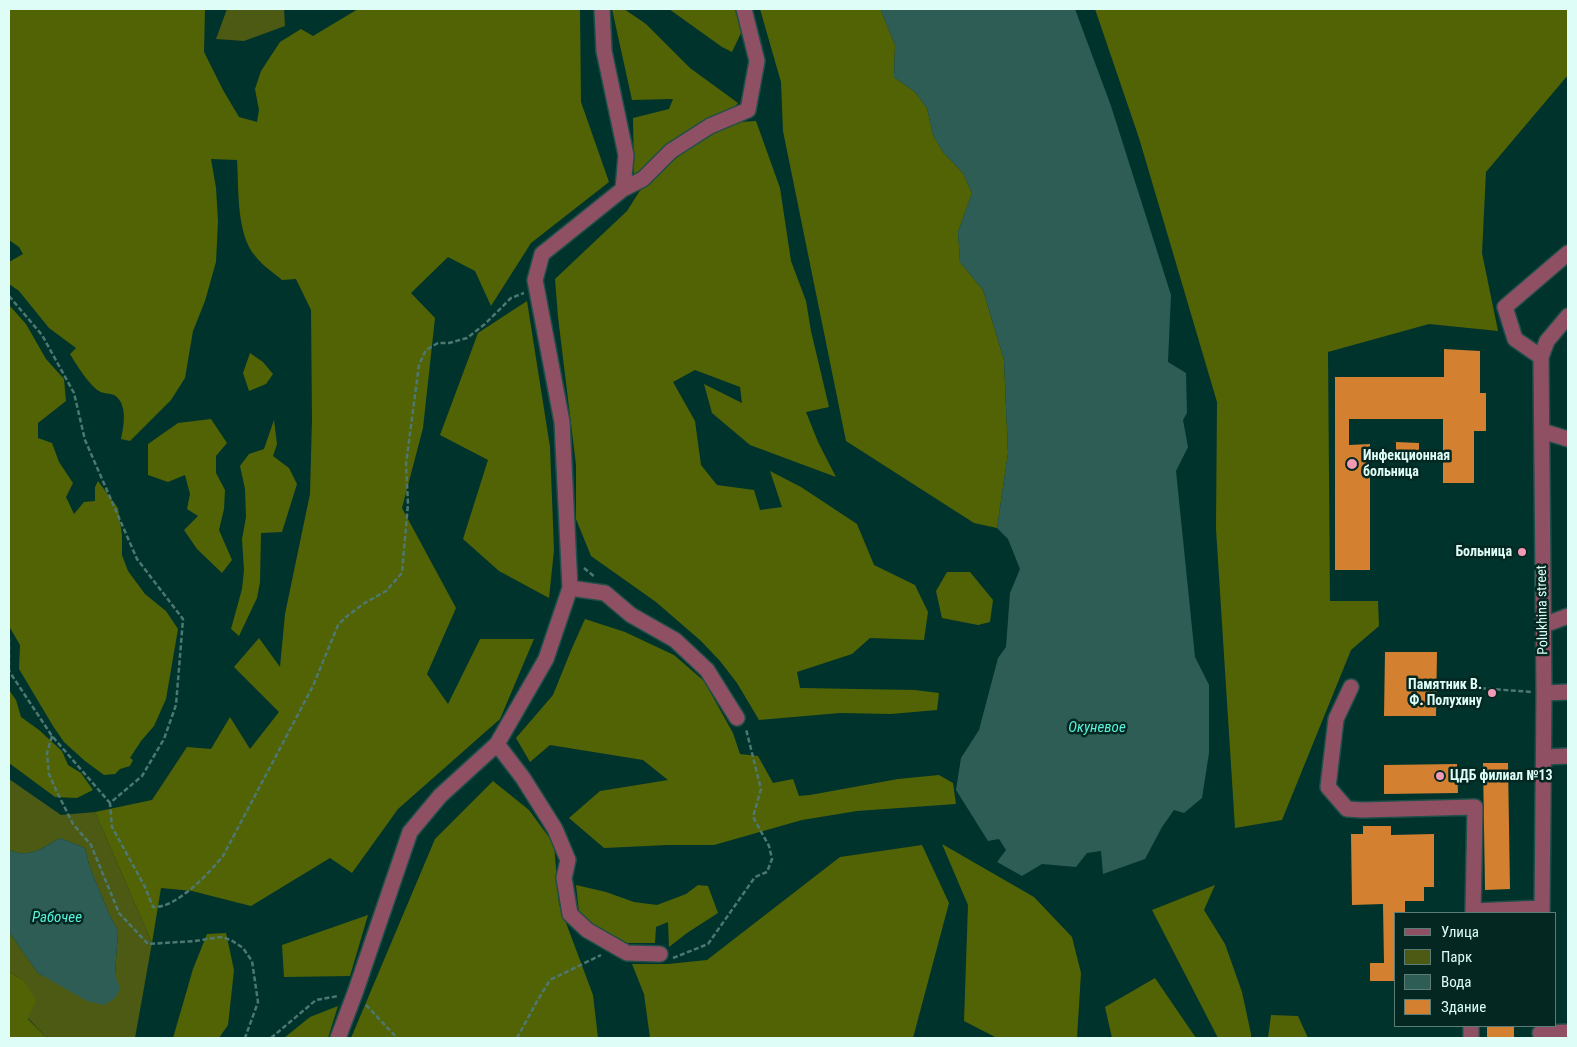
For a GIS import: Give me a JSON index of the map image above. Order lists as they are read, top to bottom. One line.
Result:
{"streets":{"street":["Polukhina street"]},"water":["Окуневое","Рабочее"],"places":["Инфекционная больница","Больница","Памятник В. Ф. Полухину","ЦДБ филиал №13"],"legend":["Улица","Парк","Вода","Здание"]}
